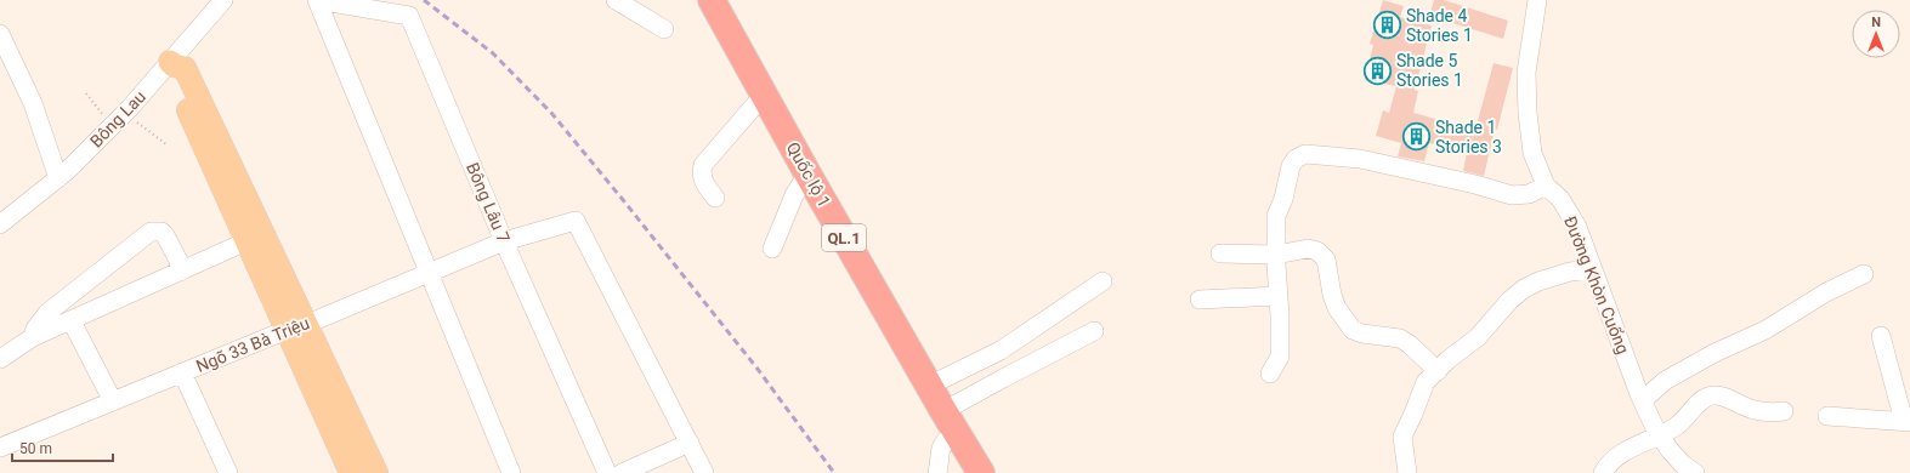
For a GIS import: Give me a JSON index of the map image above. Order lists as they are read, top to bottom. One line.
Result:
{"streets":{"highway":["Quốc lộ 1","QL.1"],"street":["Bông Lau","Bông Lâu 7","Đường Khòn Cuổng","Ngõ 33 Bà Triệu"]},"crossings":[["Bông Lâu 7","Ngõ 33 Bà Triệu"]],"places":{"building":["Shade 4 Stories 1","Shade 5 Stories 1","Shade 1 Stories 3"]},"scale_bar":"50 m","north":"top"}
